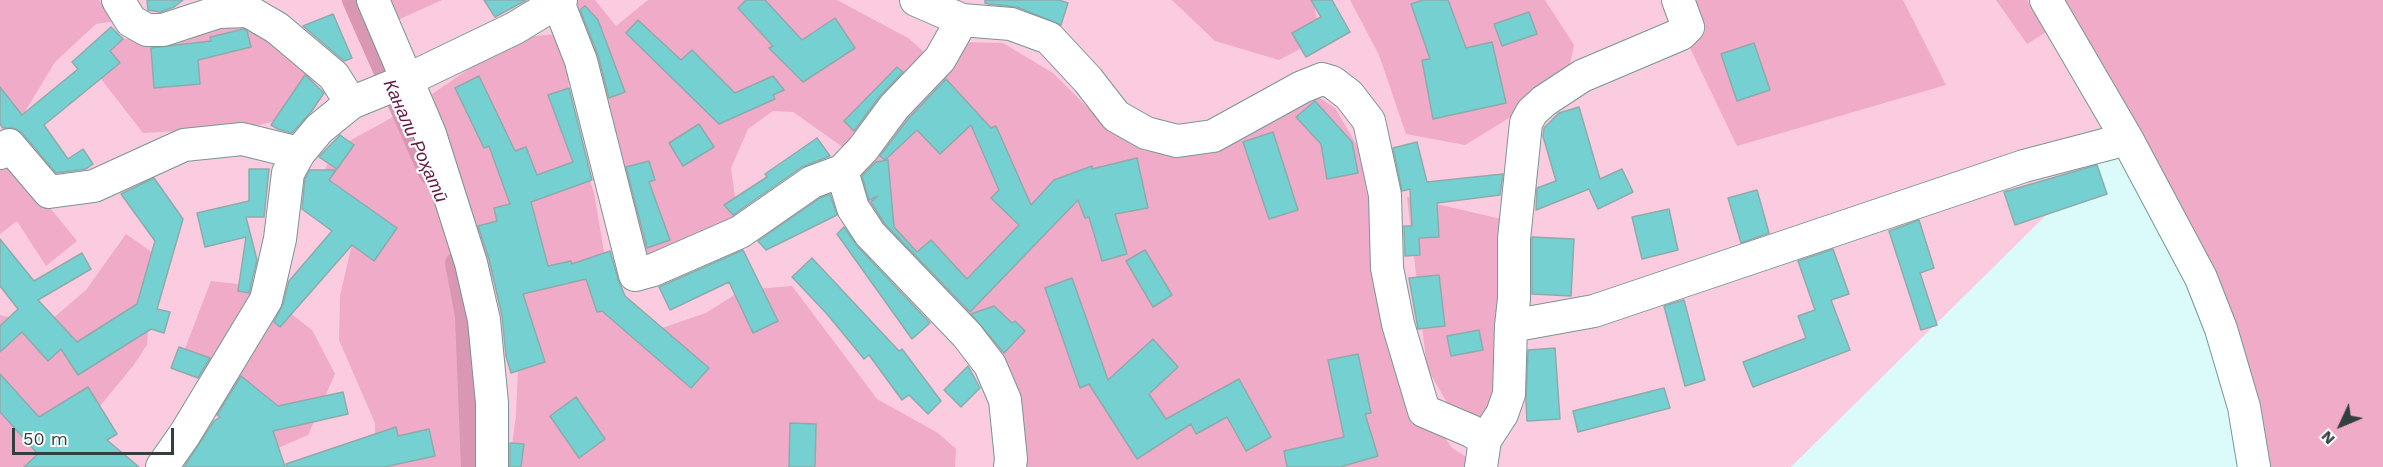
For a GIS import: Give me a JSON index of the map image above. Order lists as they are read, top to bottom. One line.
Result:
{"water":["Канали Роҳатӣ"],"scale_bar":"50 m","north":"bottom left"}
